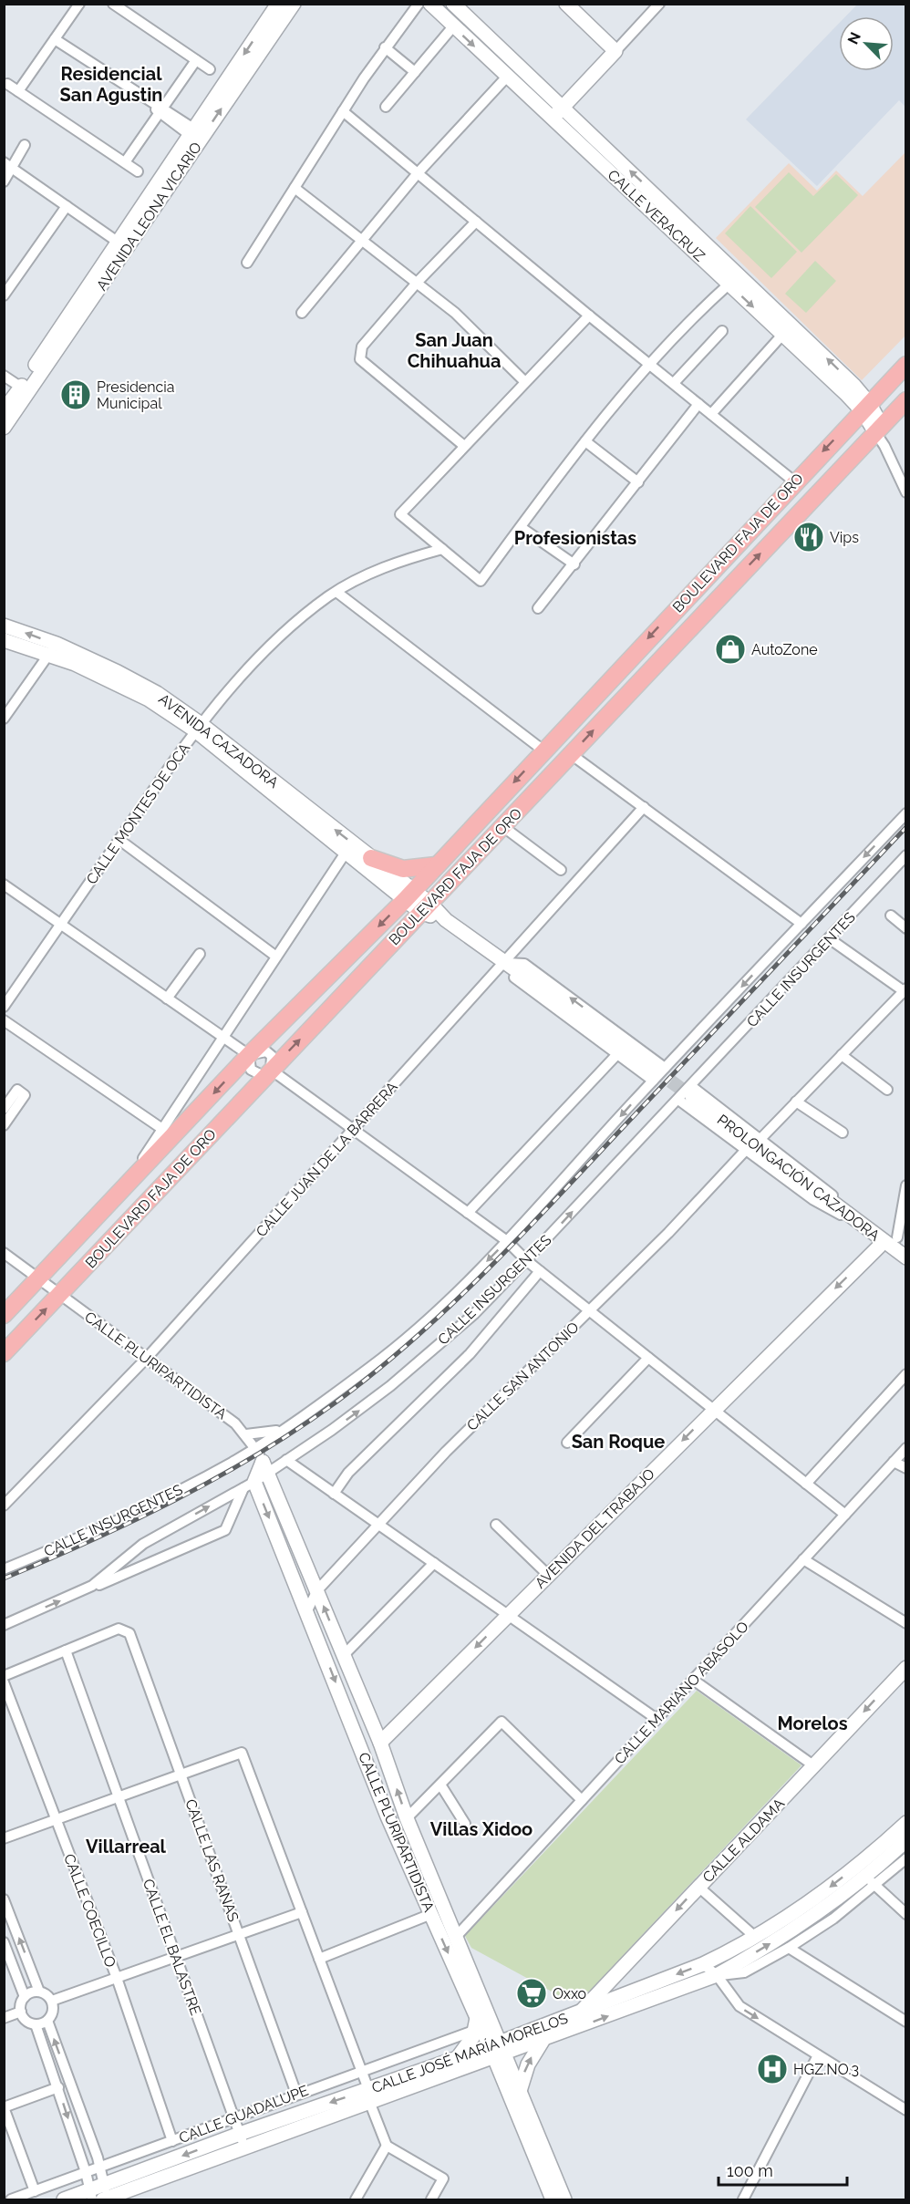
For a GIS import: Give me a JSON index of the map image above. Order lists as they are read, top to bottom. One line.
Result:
{"streets":{"main road":["BOULEVARD FAJA DE ORO"],"street":["CALLE VERACRUZ","AVENIDA LEONA VICARIO","AVENIDA CAZADORA","CALLE MONTES DE OCA","CALLE INSURGENTES","CALLE JUAN DE LA BARRERA","PROLONGACIÓN CAZADORA","CALLE PLURIPARTIDISTA","CALLE SAN ANTONIO","AVENIDA DEL TRABAJO","CALLE MARIANO ABASOLO","CALLE ALDAMA","CALLE LAS RANAS","CALLE COECILLO","CALLE EL BALASTRE","CALLE JOSÉ MARÍA MORELOS","CALLE GUADALUPE"]},"crossings":[["CALLE VERACRUZ","BOULEVARD FAJA DE ORO"],["BOULEVARD FAJA DE ORO","AVENIDA CAZADORA"],["BOULEVARD FAJA DE ORO","CALLE PLURIPARTIDISTA"],["AVENIDA CAZADORA","CALLE MONTES DE OCA"],["CALLE INSURGENTES","PROLONGACIÓN CAZADORA"],["CALLE INSURGENTES","CALLE PLURIPARTIDISTA"],["CALLE JUAN DE LA BARRERA","CALLE PLURIPARTIDISTA"],["PROLONGACIÓN CAZADORA","AVENIDA DEL TRABAJO"],["CALLE PLURIPARTIDISTA","CALLE SAN ANTONIO"],["CALLE PLURIPARTIDISTA","AVENIDA DEL TRABAJO"],["CALLE PLURIPARTIDISTA","CALLE MARIANO ABASOLO"],["CALLE PLURIPARTIDISTA","CALLE JOSÉ MARÍA MORELOS"],["CALLE PLURIPARTIDISTA","CALLE GUADALUPE"],["CALLE ALDAMA","CALLE JOSÉ MARÍA MORELOS"],["CALLE LAS RANAS","CALLE EL BALASTRE"],["CALLE LAS RANAS","CALLE GUADALUPE"],["CALLE COECILLO","CALLE GUADALUPE"],["CALLE EL BALASTRE","CALLE JOSÉ MARÍA MORELOS"],["CALLE EL BALASTRE","CALLE GUADALUPE"]],"one_way":["CALLE ALDAMA"],"districts":["Residencial San Agustin","San Juan Chihuahua","Profesionistas","San Roque","Morelos","Villas Xidoo","Villarreal"],"places":{"building":["Presidencia Municipal"],"restaurant":["Vips"],"shop":["AutoZone"],"supermarket":["Oxxo"],"hospital":["HGZ.NO.3"]},"scale_bar":"100 m","north":"top left"}
